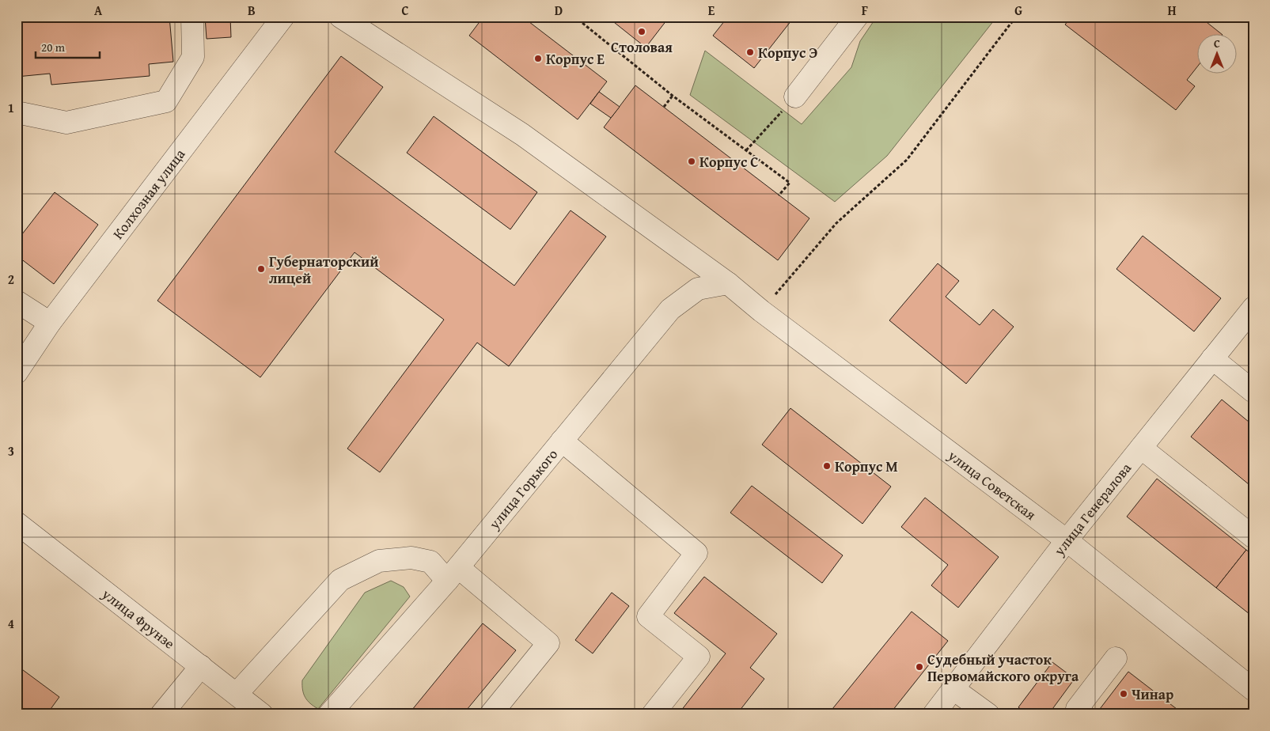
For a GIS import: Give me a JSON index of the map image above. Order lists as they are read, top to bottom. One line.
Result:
{"streets":{"street":["Колхозная улица","улица Советская","улица Горького","улица Генералова","улица Фрунзе"]},"crossings":[["улица Советская","улица Горького"],["улица Советская","улица Генералова"]],"places":["Столовая","Корпус Э","Корпус Е","Корпус С","Губернаторский лицей","Корпус M","Судебный участок Первомайского округа","Чинар"],"scale_bar":"20 m","north":"top","grid":{"columns":["A","B","C","D","E","F","G","H"],"rows":["1","2","3","4"]}}
